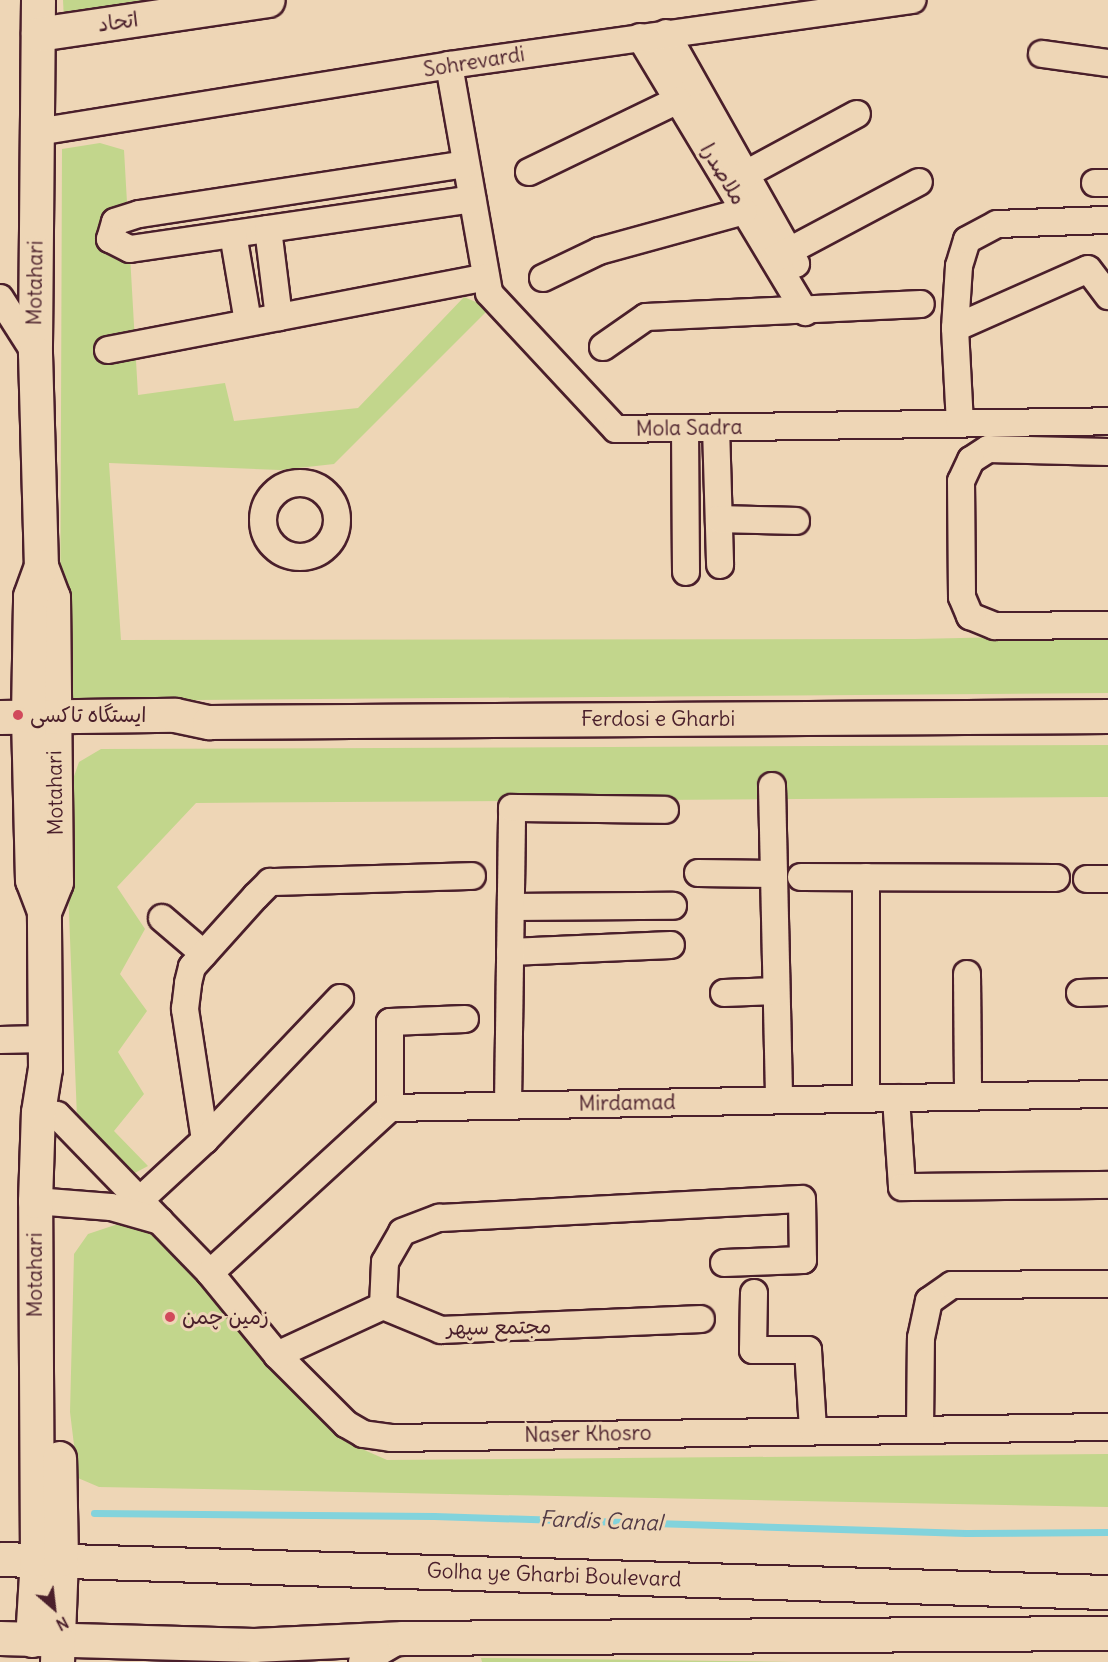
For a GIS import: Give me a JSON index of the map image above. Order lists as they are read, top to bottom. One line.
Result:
{"streets":{"main road":["اتحاد","Motahari","Ferdosi e Gharbi","Golha ye Gharbi Boulevard"],"street":["Sohrevardi","ملاصدرا","Mola Sadra","Mirdamad","مجتمع سپهر","Naser Khosro"]},"crossings":[["اتحاد","Motahari"],["Sohrevardi","ملاصدرا"],["Sohrevardi","Motahari"],["Sohrevardi","Mola Sadra"],["Motahari","Ferdosi e Gharbi"],["Motahari","Naser Khosro"],["Motahari","Golha ye Gharbi Boulevard"]],"water":["Fardis Canal"],"places":["ایستگاه تاکسی","زمین چمن"],"north":"bottom right"}
